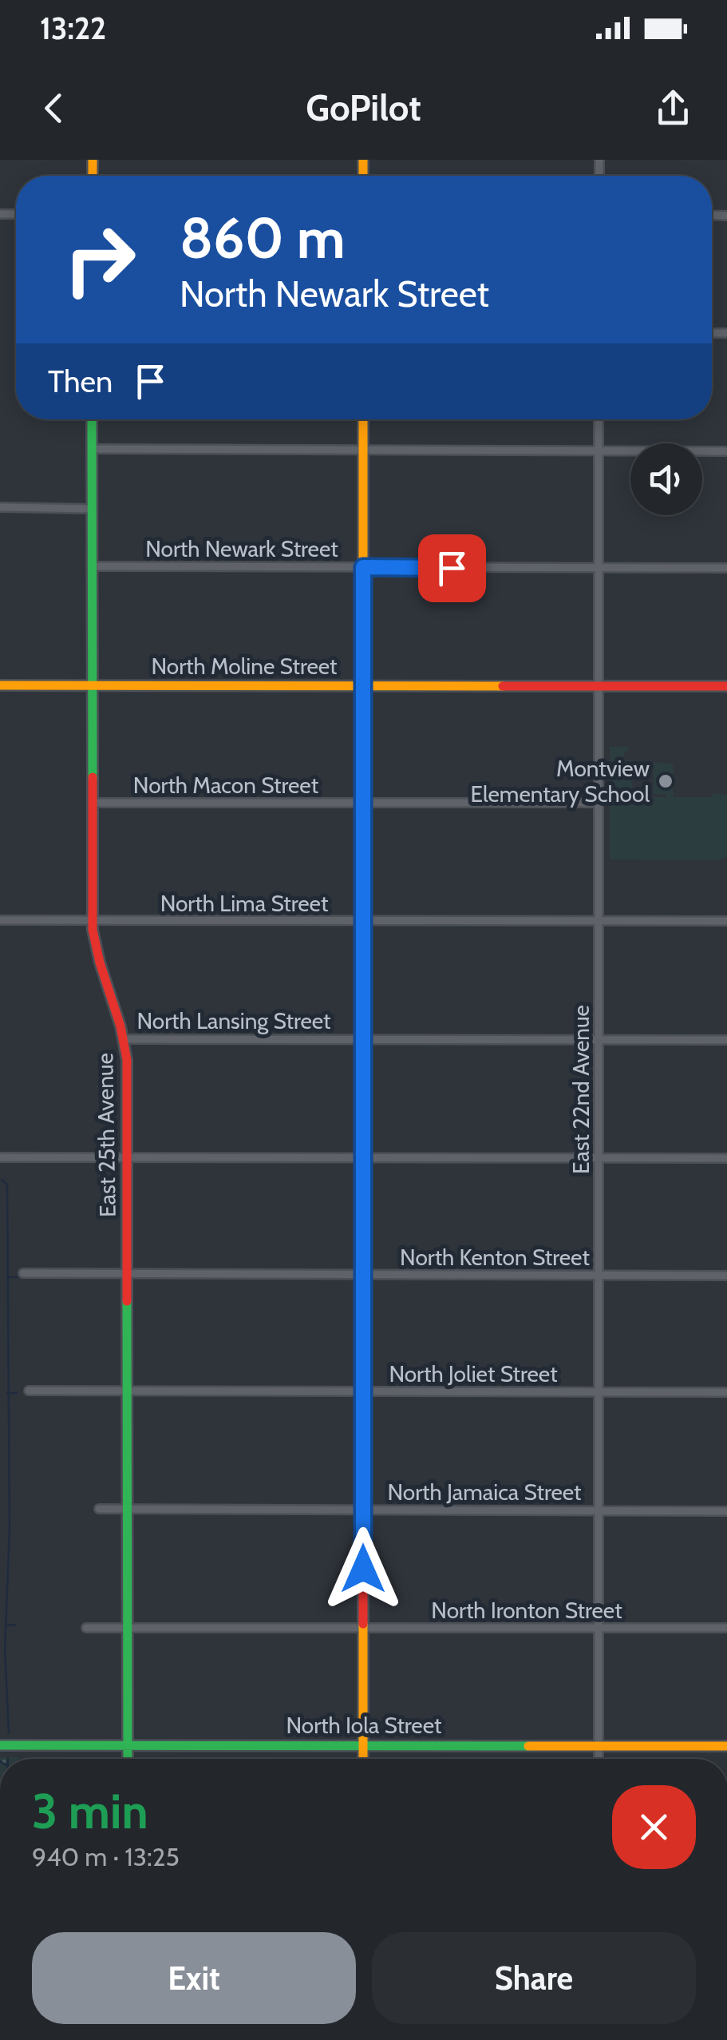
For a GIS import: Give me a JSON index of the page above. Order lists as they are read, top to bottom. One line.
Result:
{"streets":{"street":["North Newark Street","North Moline Street","North Macon Street","North Lima Street","North Lansing Street","East 22nd Avenue","East 25th Avenue","North Kenton Street","North Joliet Street","North Jamaica Street","North Ironton Street","North Iola Street"]},"crossings":[["North Newark Street","East 22nd Avenue"],["North Newark Street","East 25th Avenue"],["North Moline Street","East 22nd Avenue"],["North Moline Street","East 25th Avenue"],["North Macon Street","East 22nd Avenue"],["North Macon Street","East 25th Avenue"],["North Lima Street","East 22nd Avenue"],["North Lima Street","East 25th Avenue"],["North Lansing Street","East 22nd Avenue"],["North Lansing Street","East 25th Avenue"],["East 22nd Avenue","North Kenton Street"],["East 22nd Avenue","North Joliet Street"],["East 22nd Avenue","North Jamaica Street"],["East 22nd Avenue","North Ironton Street"],["East 22nd Avenue","North Iola Street"],["East 25th Avenue","North Kenton Street"],["East 25th Avenue","North Joliet Street"],["East 25th Avenue","North Jamaica Street"],["East 25th Avenue","North Ironton Street"],["East 25th Avenue","North Iola Street"]],"places":["Montview Elementary School"],"page":{"status":"13:22","header":"GoPilot","turn":["860 m","North Newark Street"],"then":"Then","heading":["3 min","940 m · 13:25"],"buttons":["Exit","Share"]}}
